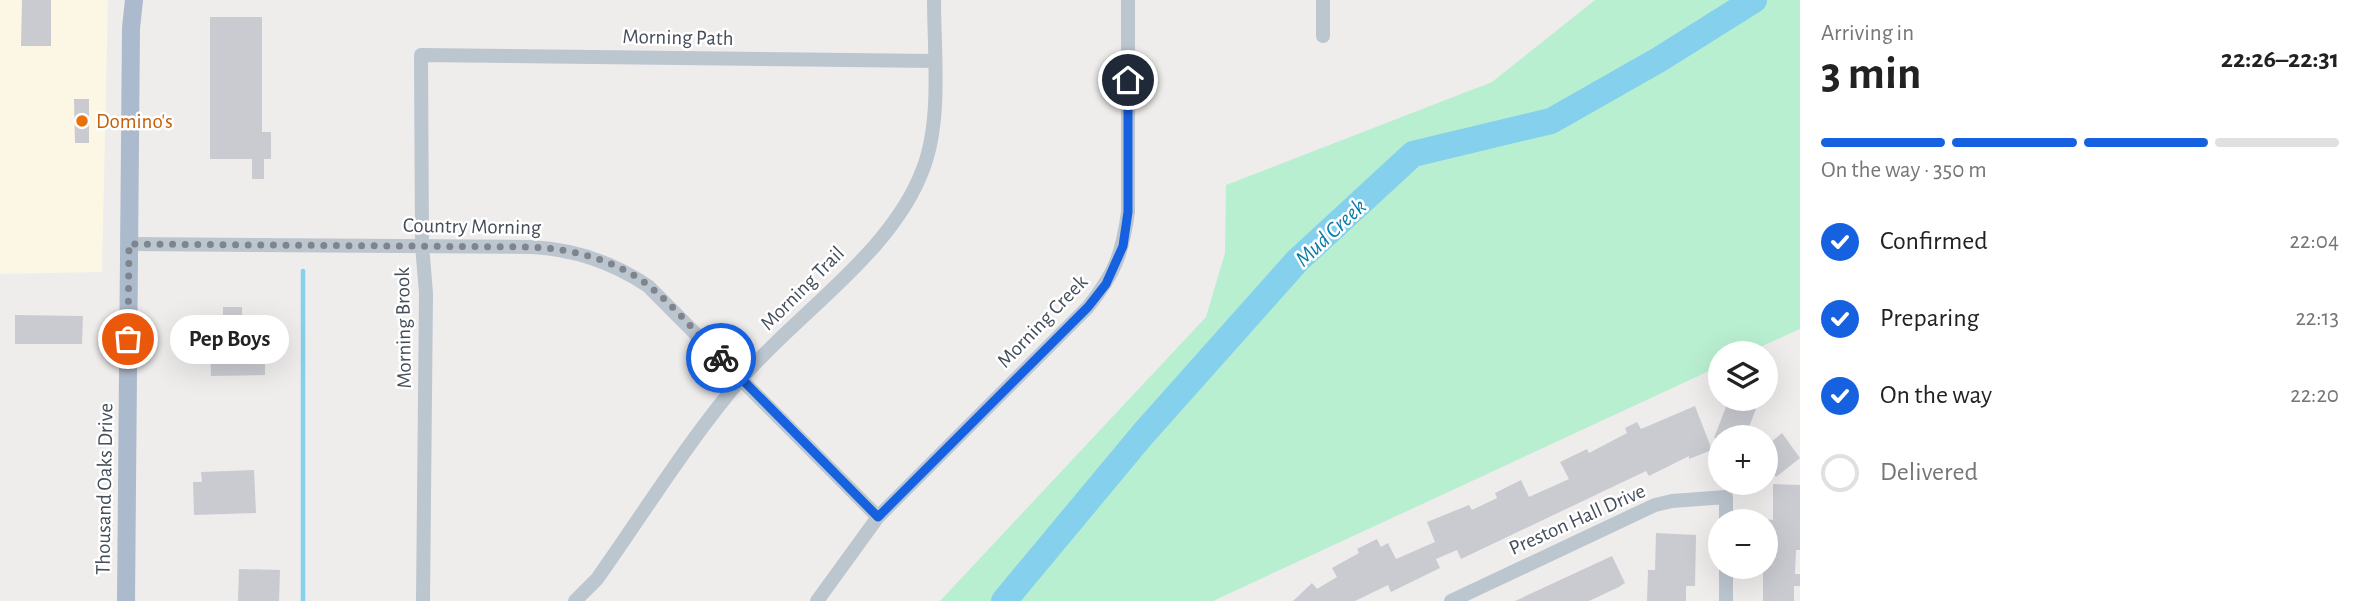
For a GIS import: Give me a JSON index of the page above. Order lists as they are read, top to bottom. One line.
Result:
{"streets":{"main road":["Thousand Oaks Drive"],"street":["Morning Path","Country Morning","Morning Trail","Morning Creek","Morning Brook","Preston Hall Drive"]},"crossings":[["Morning Path","Morning Trail"],["Morning Path","Morning Brook"],["Country Morning","Morning Trail"],["Country Morning","Morning Creek"],["Country Morning","Morning Brook"],["Country Morning","Thousand Oaks Drive"]],"water":["Mud Creek"],"places":["Domino's","Pep Boys"],"page":{"heading":["3 min","Arriving in","22:26–22:31"],"bar":"On the way · 350 m","list":[["Confirmed","22:04"],["Preparing","22:13"],["On the way","22:20"],"Delivered"],"bubble":"Pep Boys","map_buttons":["+","−"]}}
